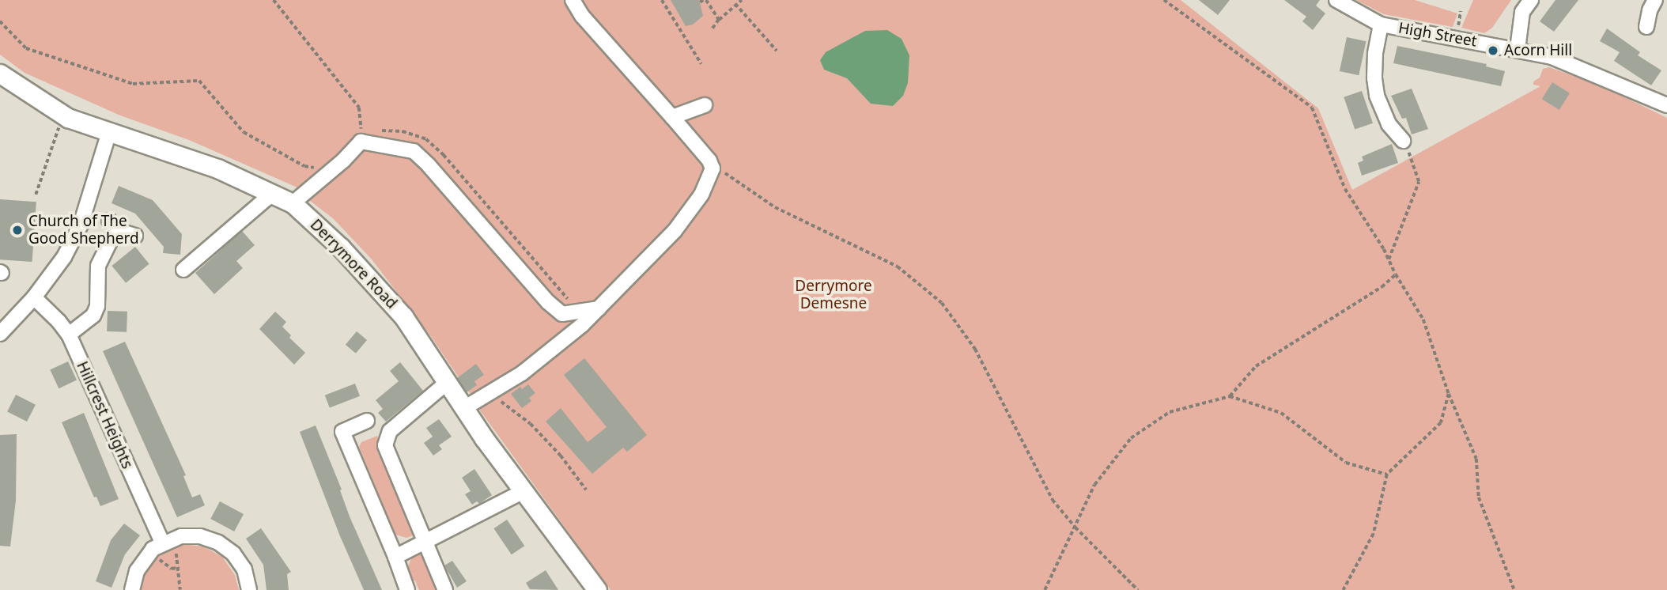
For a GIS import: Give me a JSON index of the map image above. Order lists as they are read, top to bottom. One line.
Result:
{"streets":{"main road":["Derrymore Road"],"street":["High Street","Hillcrest Heights"]},"parks":["Derrymore Demesne"],"places":["Acorn Hill","Church of The Good Shepherd"]}
